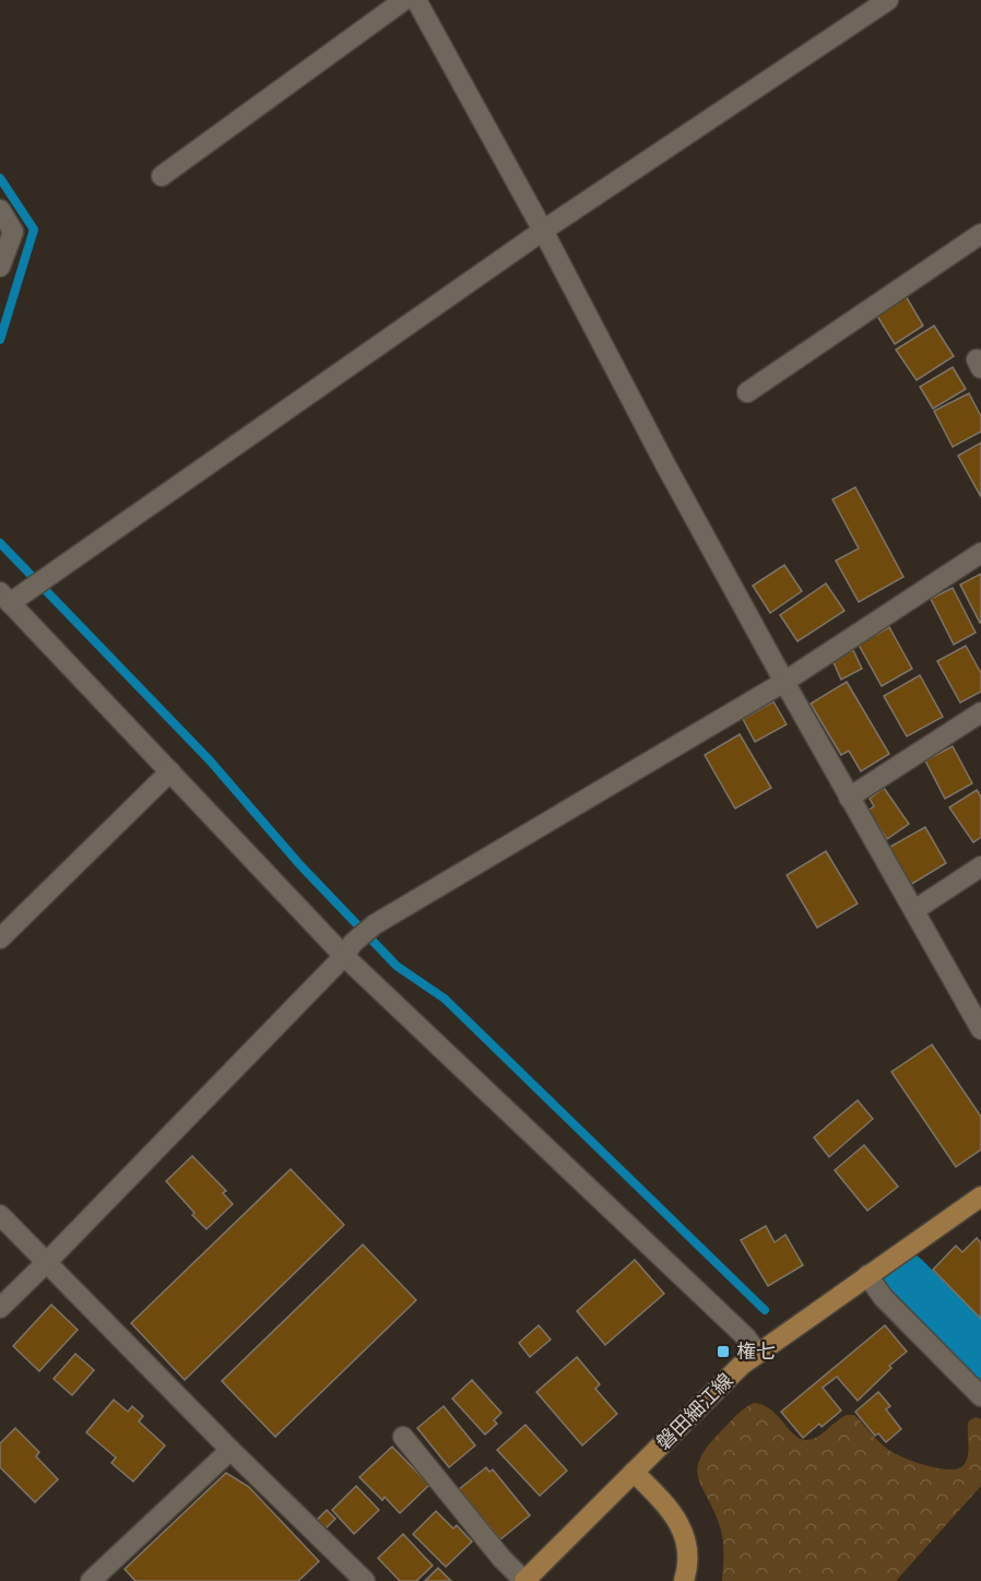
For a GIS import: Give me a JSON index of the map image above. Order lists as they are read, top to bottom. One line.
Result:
{"streets":{"main road":["磐田細江線"]},"places":{"transit":["権七"]}}
